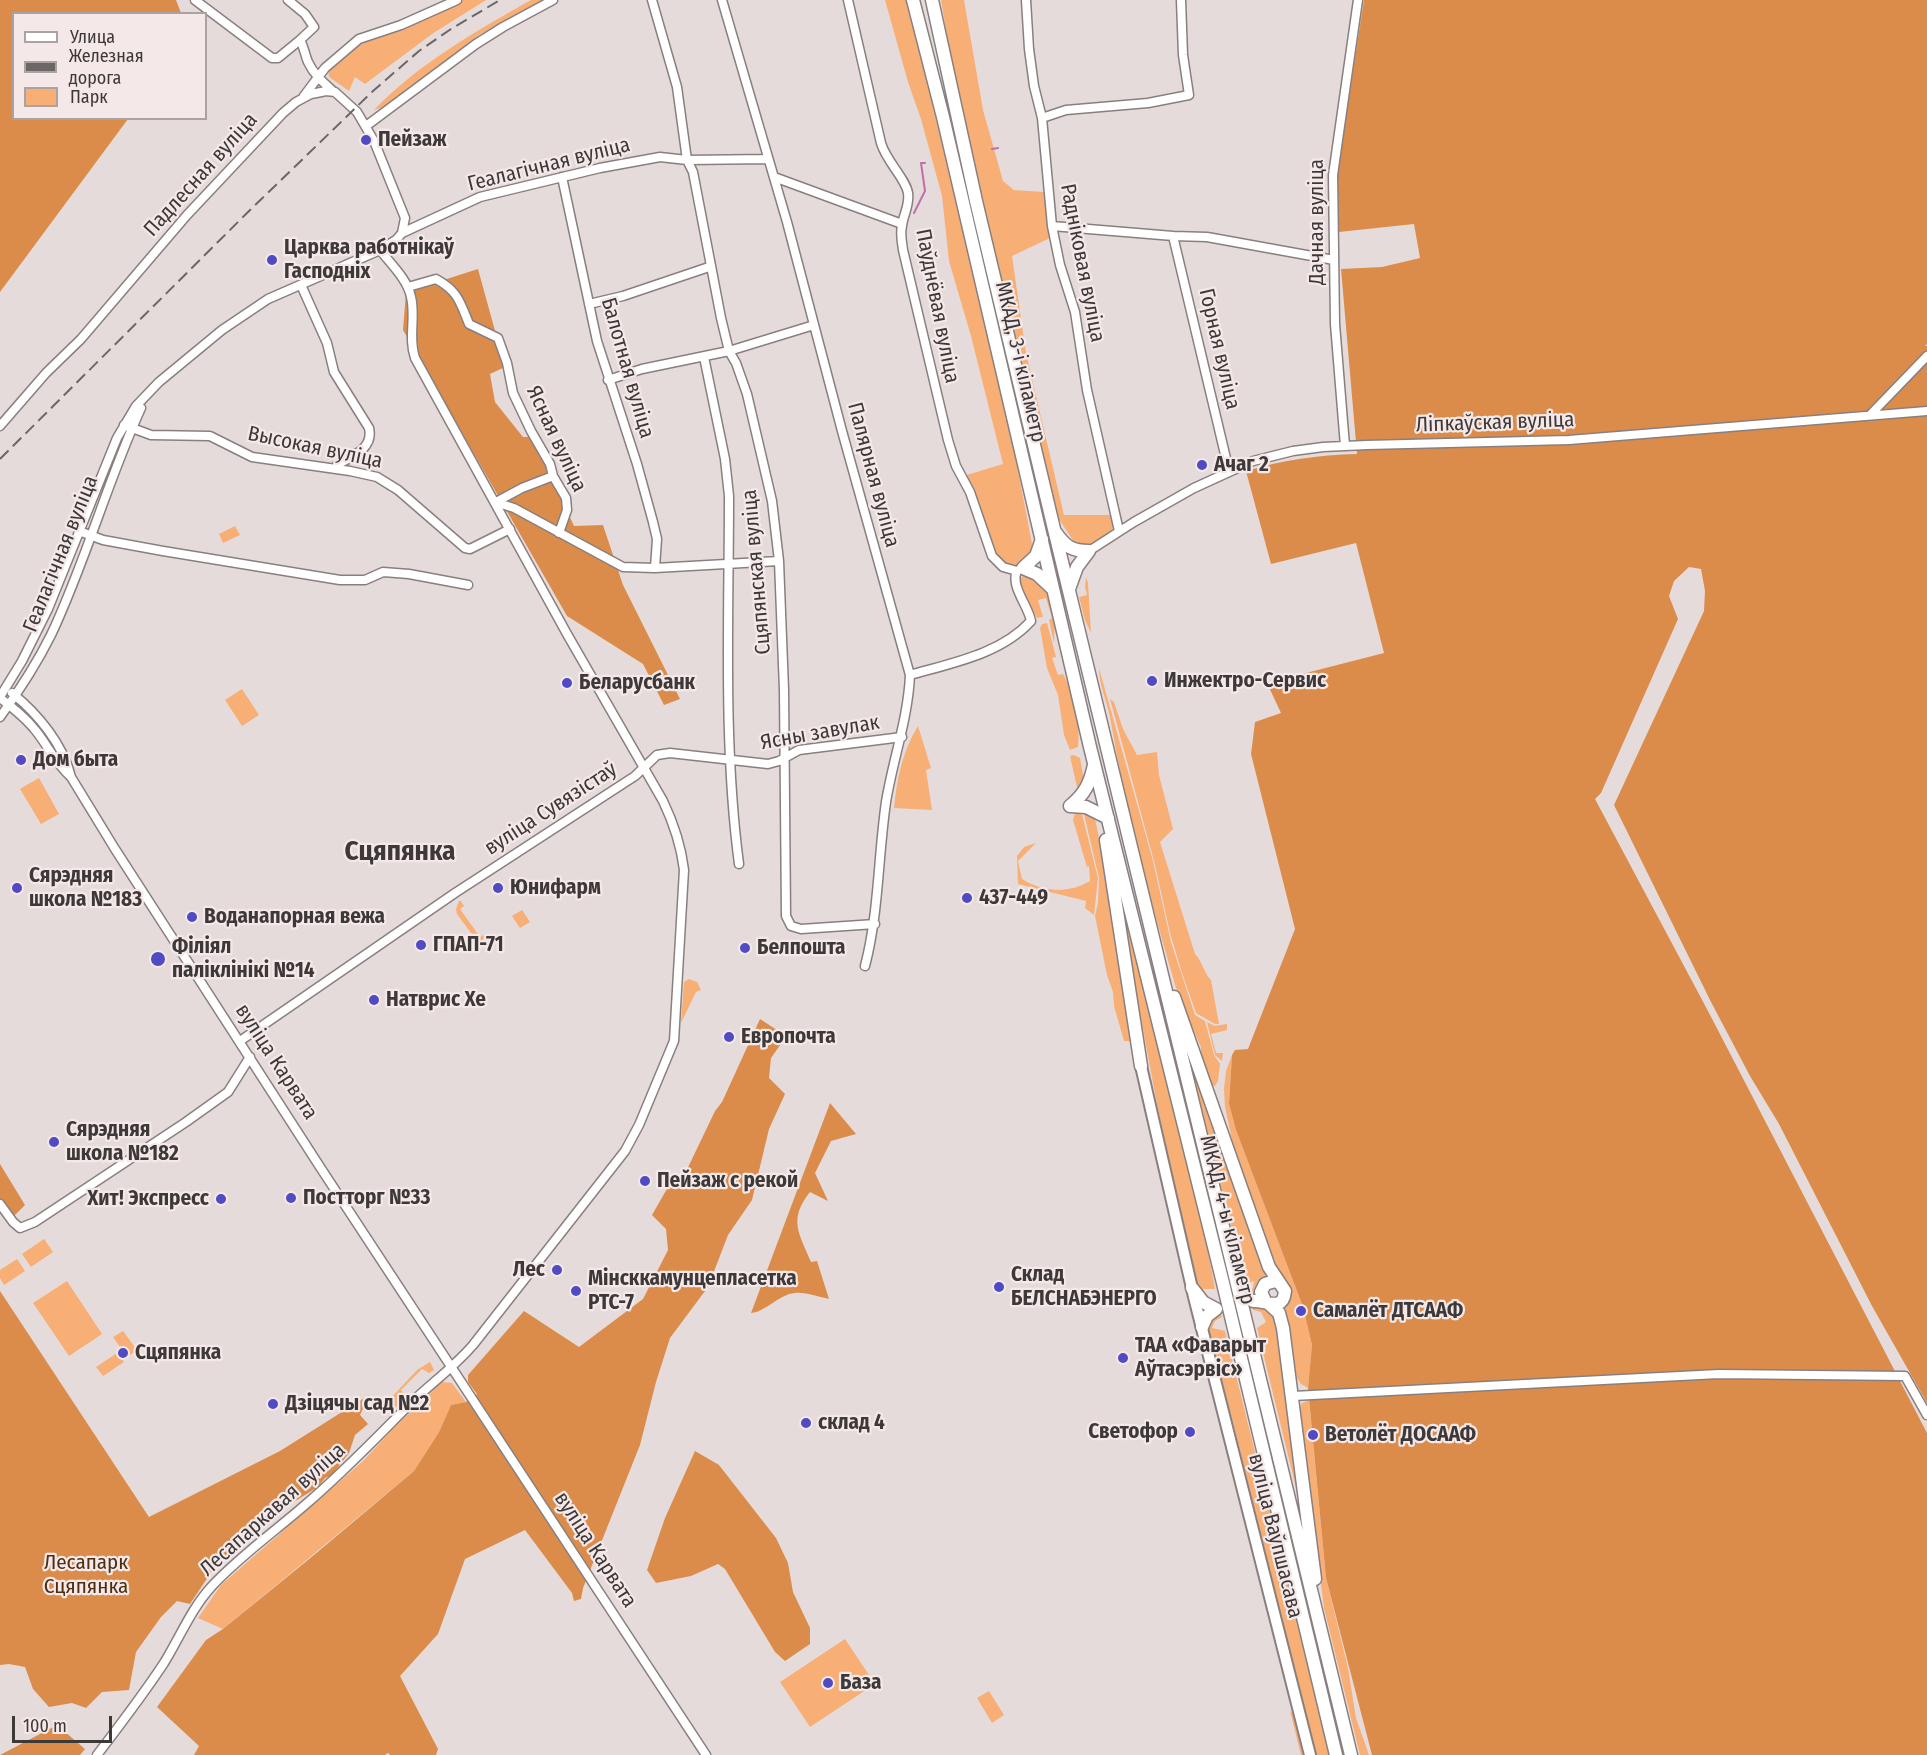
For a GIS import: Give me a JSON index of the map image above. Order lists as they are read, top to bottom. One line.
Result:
{"streets":{"highway":["МКАД, 3-і кіламетр","МКАД, 4-ы кіламетр"],"main road":["вуліца Ваўпшасава"],"street":["Геалагічная вуліца","Падлесная вуліца","Дачная вуліца","Радніковая вуліца","Паўднёвая вуліца","Горная вуліца","Балотная вуліца","Ліпкаўская вуліца","Ясная вуліца","Высокая вуліца","Палярная вуліца","Сцяпянская вуліца","Ясны завулак","вуліца Сувязістаў","вуліца Карвата","Лесапаркавая вуліца"]},"crossings":[["Геалагічная вуліца","Балотная вуліца"],["Геалагічная вуліца","Высокая вуліца"],["Геалагічная вуліца","Палярная вуліца"],["Геалагічная вуліца","Сцяпянская вуліца"],["Геалагічная вуліца","вуліца Карвата"],["Дачная вуліца","Ліпкаўская вуліца"],["Радніковая вуліца","Ліпкаўская вуліца"],["Горная вуліца","Ліпкаўская вуліца"],["МКАД, 3-і кіламетр","МКАД, 4-ы кіламетр"],["Палярная вуліца","Сцяпянская вуліца"],["Палярная вуліца","Ясны завулак"],["Сцяпянская вуліца","Ясны завулак"],["Ясны завулак","вуліца Сувязістаў"],["вуліца Сувязістаў","вуліца Карвата"],["вуліца Карвата","Лесапаркавая вуліца"]],"districts":["Сцяпянка"],"parks":["Лесапарк Сцяпянка"],"places":["Пейзаж","Царква работнікаў Гасподніх","Ачаг 2","Инжектро-Сервис","Беларусбанк","Дом быта","Сярэдняя школа №183","Юнифарм","437-449","Воданапорная вежа","ГПАП-71","Белпошта","Філіял паліклінікі №14","Натврис Хе","Европочта","Сярэдняя школа №182","Пейзаж с рекой","Постторг №33","Хит! Экспресс","Лес","Склад БЕЛСНАБЭНЕРГО","Мінсккамунцепласетка РТС-7","Самалёт ДТСААФ","Сцяпянка","ТАА «Фаварыт Аўтасэрвіс»","Дзіцячы сад №2","склад 4","Светофор","Ветолёт ДОСААФ","База"],"legend":["Улица","Железная дорога","Парк"],"scale_bar":"100 m"}
